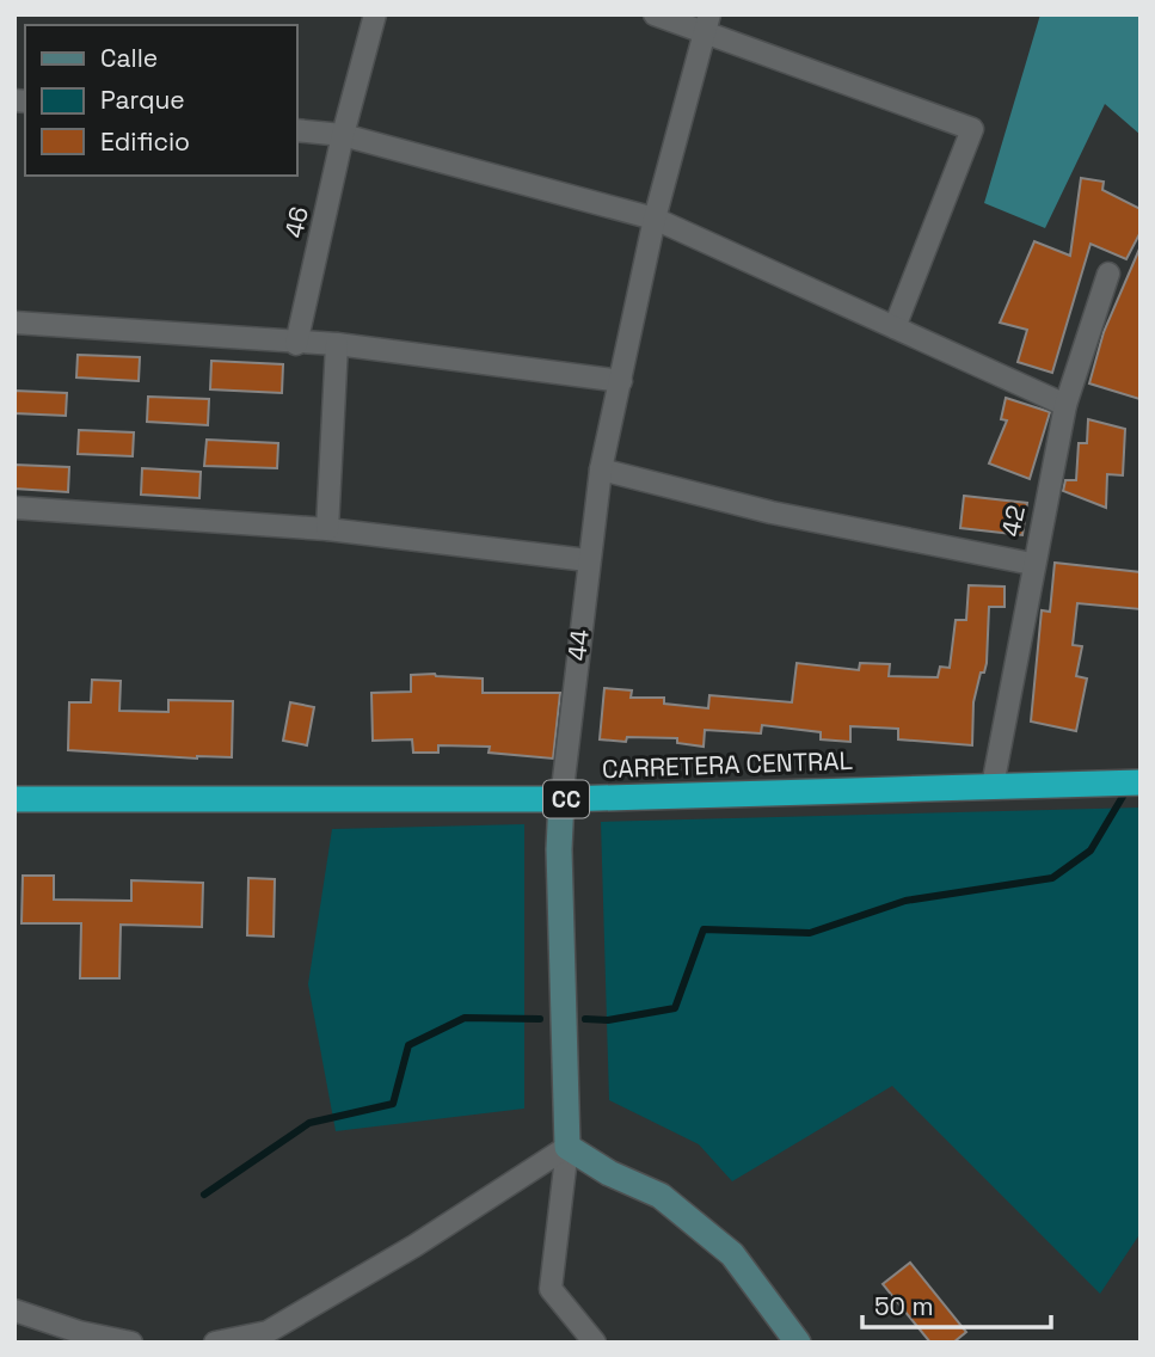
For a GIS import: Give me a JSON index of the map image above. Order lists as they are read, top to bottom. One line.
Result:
{"streets":{"highway":["CARRETERA CENTRAL","CC"],"street":["46","42","44"]},"crossings":[["42","CARRETERA CENTRAL"],["44","CARRETERA CENTRAL"]],"legend":["Calle","Parque","Edificio"],"scale_bar":"50 m"}
